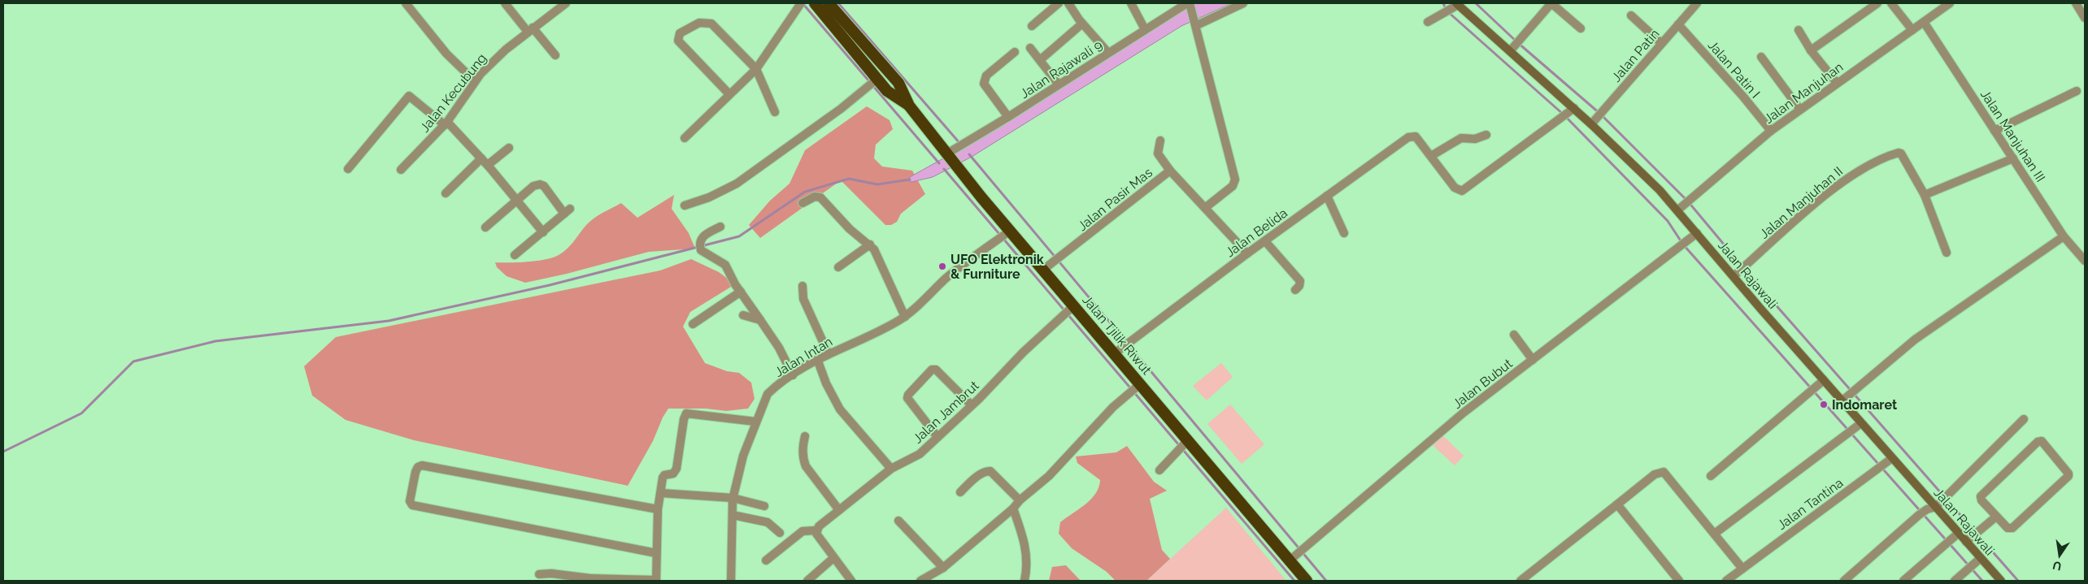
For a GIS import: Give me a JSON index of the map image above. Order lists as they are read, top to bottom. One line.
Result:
{"streets":{"highway":["Jalan Tjilik Riwut"],"main road":["Jalan Rajawali"],"street":["Jalan Patin","Jalan Rajawali 9","Jalan Patin I","Jalan Kecubung","Jalan Manjuhan","Jalan Manjuhan III","Jalan Pasir Mas","Jalan Manjuhan II","Jalan Belida","Jalan Intan","Jalan Bubut","Jalan Jambrut","Jalan Tantina"]},"crossings":[["Jalan Patin","Jalan Patin I"],["Jalan Patin","Jalan Rajawali"],["Jalan Rajawali 9","Jalan Tjilik Riwut"],["Jalan Patin I","Jalan Manjuhan"],["Jalan Manjuhan","Jalan Manjuhan III"],["Jalan Manjuhan","Jalan Rajawali"],["Jalan Pasir Mas","Jalan Belida"],["Jalan Pasir Mas","Jalan Tjilik Riwut"],["Jalan Manjuhan II","Jalan Rajawali"],["Jalan Belida","Jalan Tjilik Riwut"],["Jalan Rajawali","Jalan Bubut"],["Jalan Rajawali","Jalan Tantina"],["Jalan Tjilik Riwut","Jalan Intan"],["Jalan Tjilik Riwut","Jalan Bubut"],["Jalan Tjilik Riwut","Jalan Jambrut"]],"places":["UFO Elektronik & Furniture","Indomaret"],"north":"bottom"}
